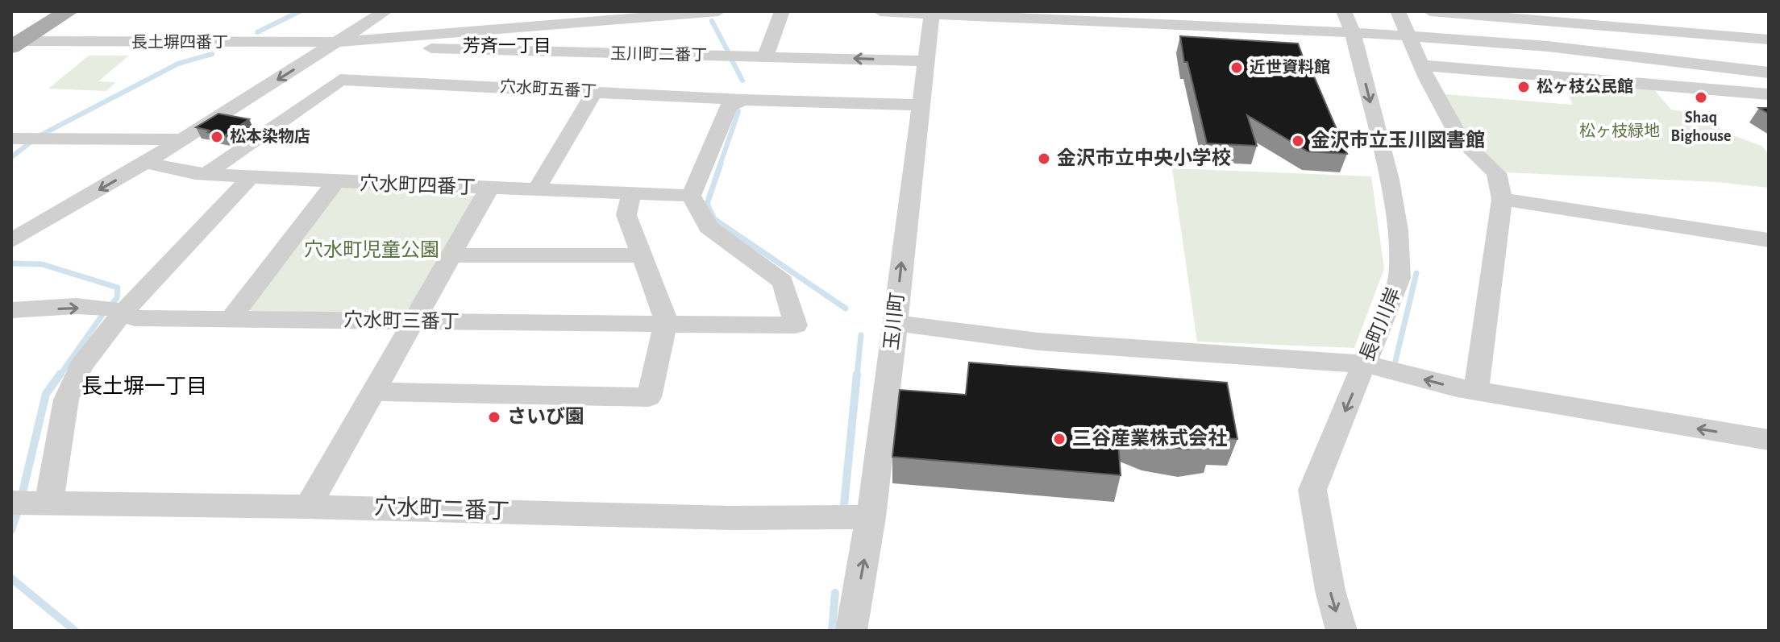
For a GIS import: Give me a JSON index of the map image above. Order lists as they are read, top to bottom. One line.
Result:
{"streets":{"street":["長土塀四番丁","玉川町二番丁","穴水町五番丁","穴水町四番丁","穴水町三番丁","玉川町","長町川岸","穴水町二番丁"]},"crossings":[["長土塀四番丁","玉川町二番丁"],["玉川町二番丁","玉川町"],["穴水町五番丁","穴水町四番丁"],["穴水町五番丁","玉川町"],["穴水町四番丁","穴水町三番丁"],["玉川町","穴水町二番丁"]],"one_way":["玉川町"],"districts":["芳斉一丁目","長土塀一丁目"],"parks":["松ヶ枝緑地","穴水町児童公園"],"places":["近世資料館","松ヶ枝公民館","Shaq Bighouse","松本染物店","金沢市立玉川図書館","金沢市立中央小学校","さいび園","三谷産業株式会社"]}
